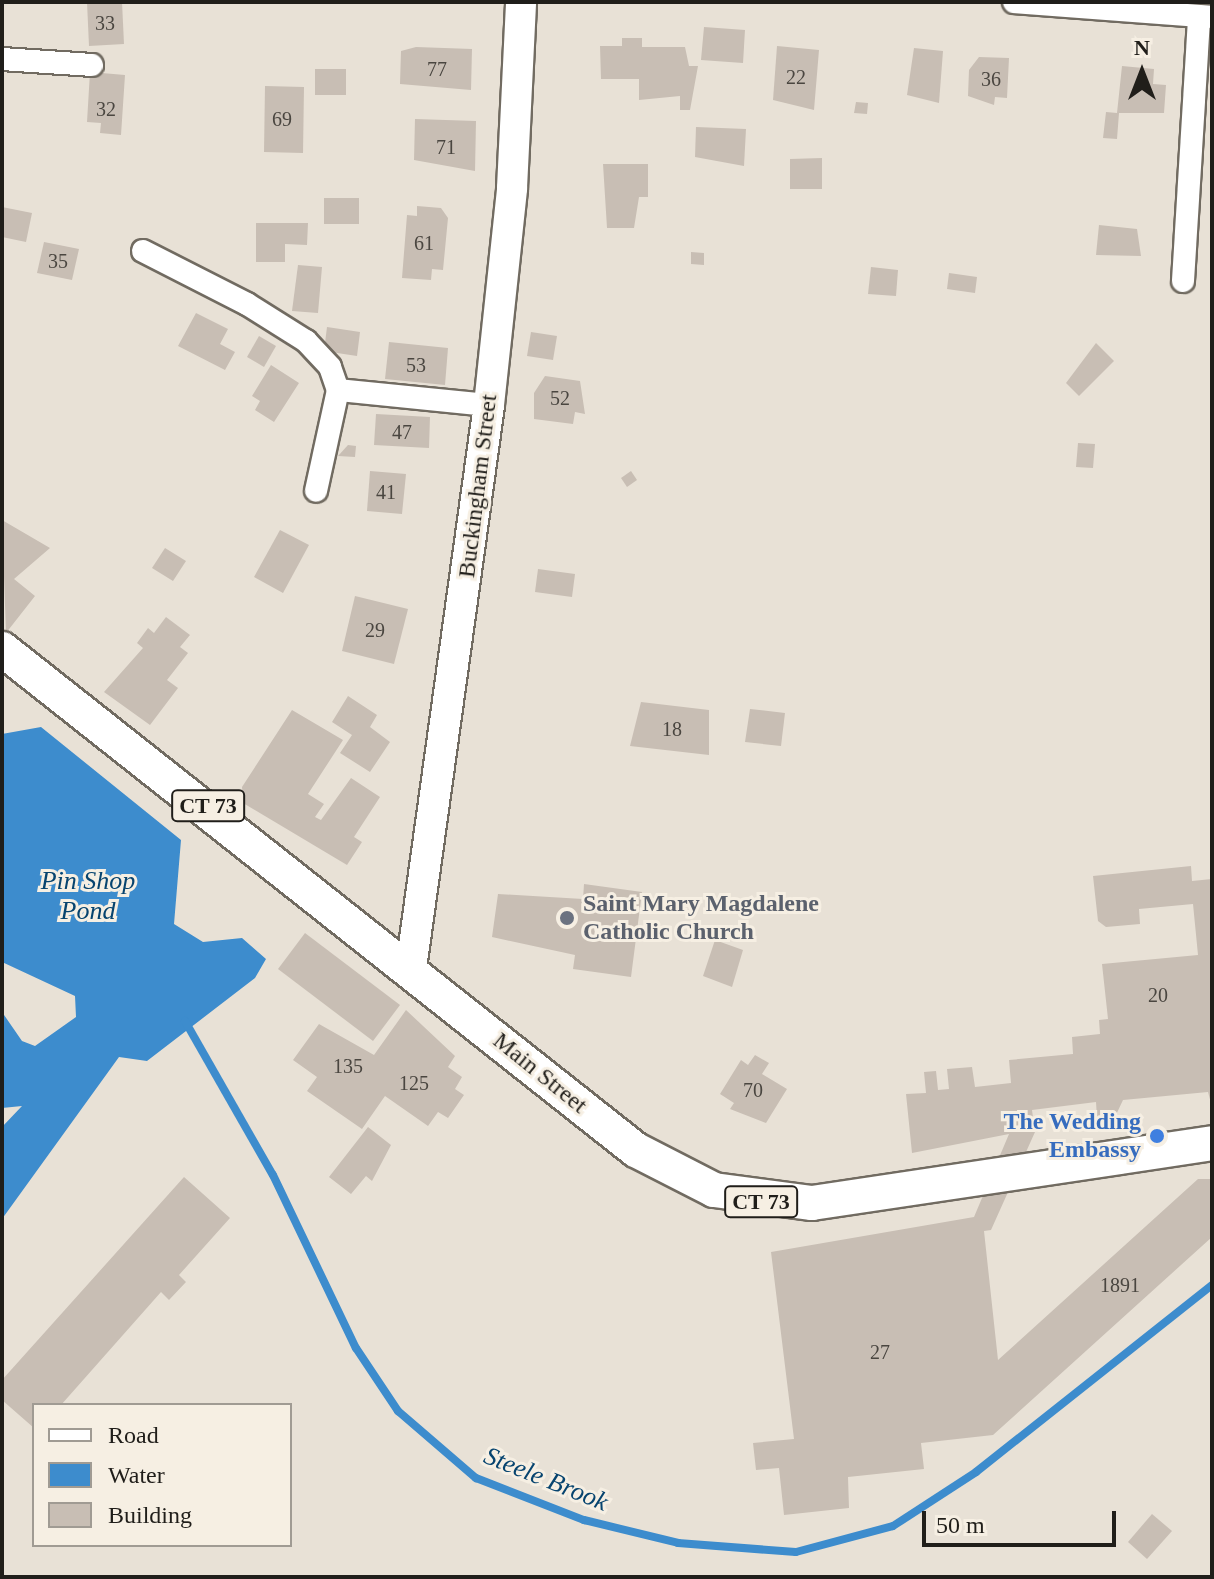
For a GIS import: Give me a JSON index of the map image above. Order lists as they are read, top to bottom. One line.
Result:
{"streets":{"main road":["Buckingham Street","CT 73","Main Street"]},"crossings":[["Buckingham Street","Main Street"]],"water":["Pin Shop Pond","Steele Brook"],"places":["Saint Mary Magdalene Catholic Church","The Wedding Embassy"],"house_numbers":["33","77","22","36","32","69","71","61","35","53","52","47","41","29","18","20","135","125","70","1891","27"],"legend":["Road","Water","Building"],"scale_bar":"50 m","north":"top"}
